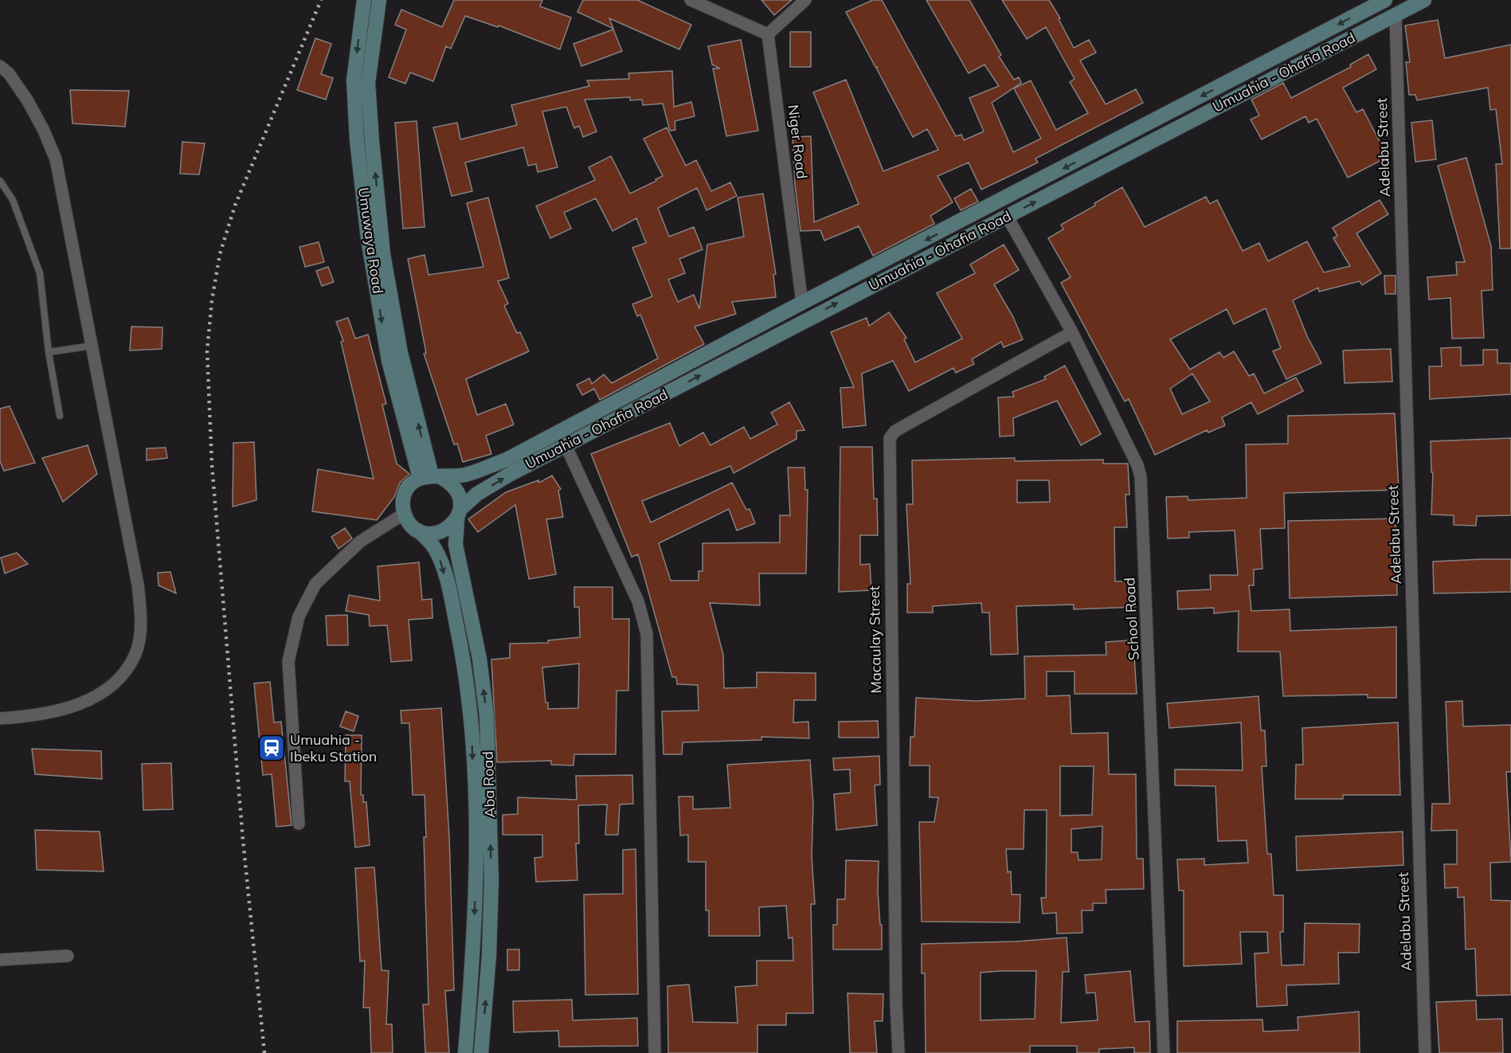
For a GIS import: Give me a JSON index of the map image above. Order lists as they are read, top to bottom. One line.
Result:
{"streets":{"main road":["Umuahia - Ohafia Road","Umuwaya Road","Aba Road"],"street":["Niger Road","Adelabu Street","School Road","Macaulay Street"]},"crossings":[["Umuahia - Ohafia Road","Niger Road"],["Umuahia - Ohafia Road","Adelabu Street"],["Umuahia - Ohafia Road","Umuwaya Road"],["Umuahia - Ohafia Road","School Road"],["Umuahia - Ohafia Road","Aba Road"],["Umuwaya Road","Aba Road"],["School Road","Macaulay Street"]],"places":{"station":["Umuahia - Ibeku Station"]}}
